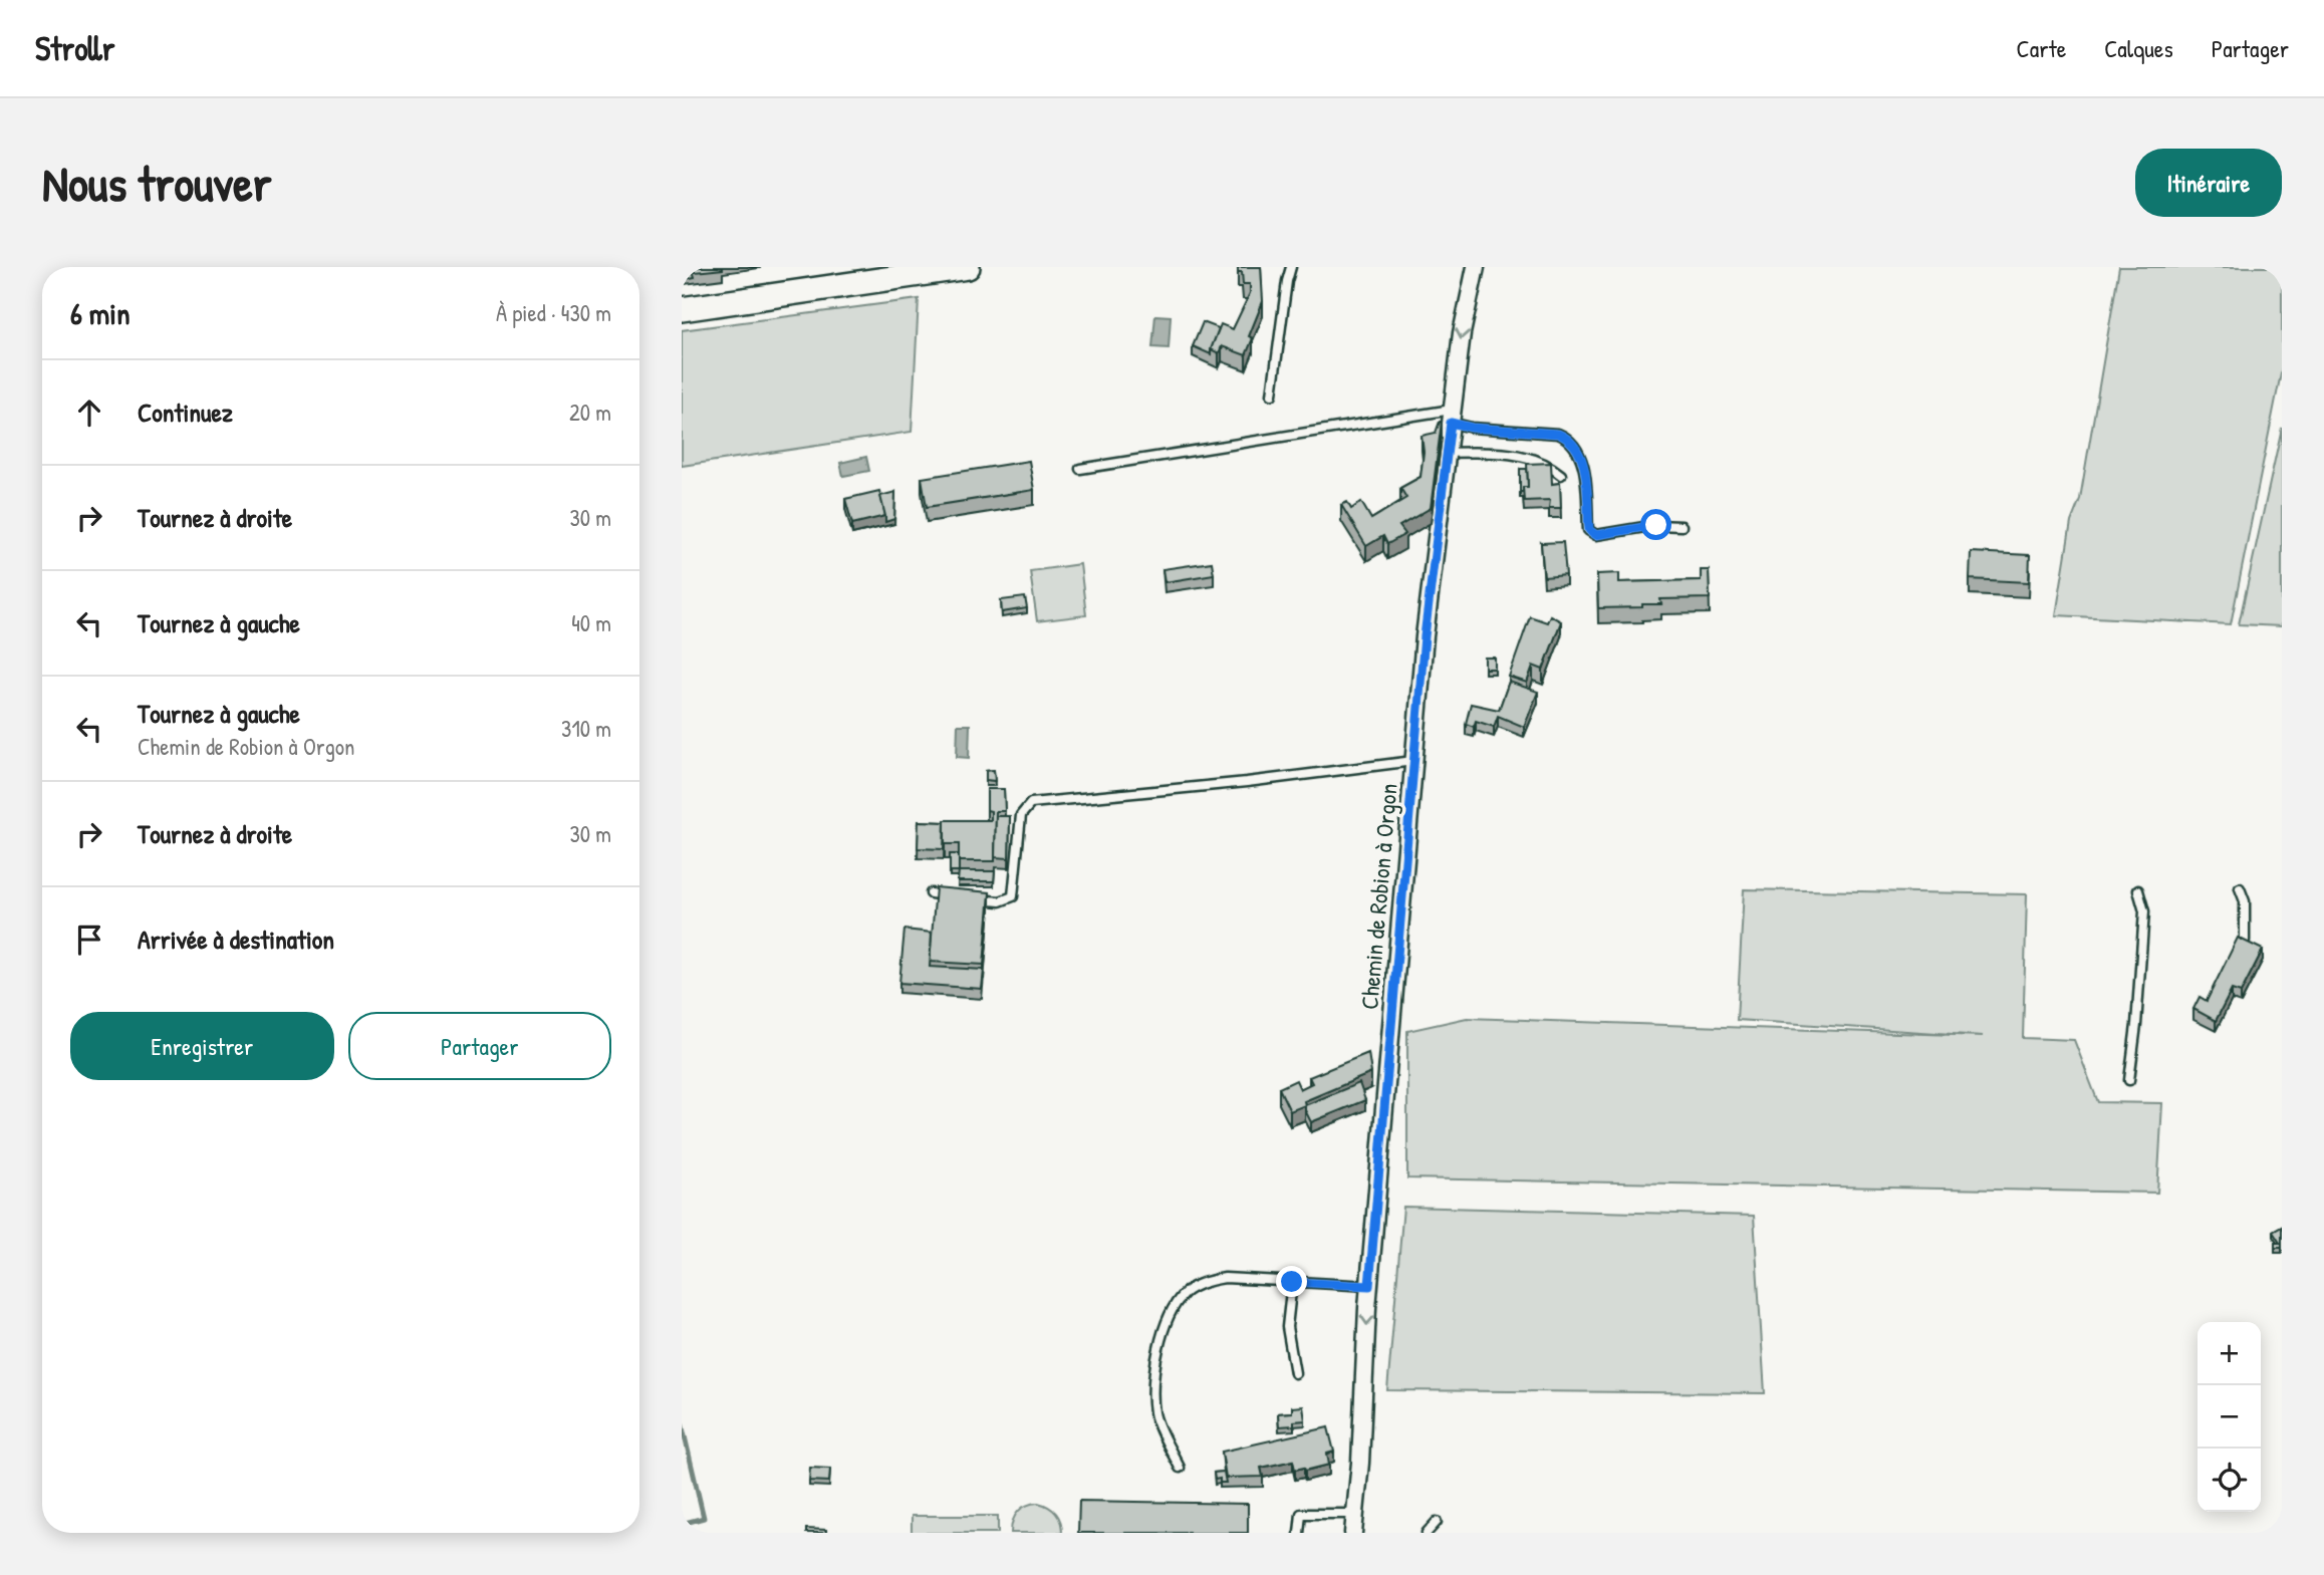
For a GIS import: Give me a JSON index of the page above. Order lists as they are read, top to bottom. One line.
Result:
{"streets":{"street":["Chemin de Robion à Orgon"]},"page":{"header":"Strollr","nav":["Carte","Calques","Partager"],"buttons":["Itinéraire",["Enregistrer","Partager"]],"title":"Nous trouver","heading":["6 min","À pied · 430 m"],"list":[["Continuez","20 m"],["Tournez à droite","30 m"],["Tournez à gauche","40 m"],["Tournez à gauche","Chemin de Robion à Orgon","310 m"],["Tournez à droite","30 m"],"Arrivée à destination"],"map_buttons":["+","−"]}}
